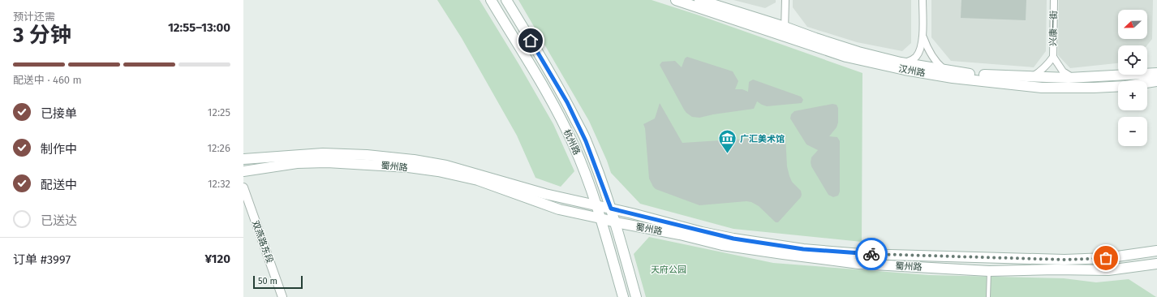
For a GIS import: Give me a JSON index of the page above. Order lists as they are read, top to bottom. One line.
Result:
{"streets":{"main road":["汉州路","杭州路","蜀州路"],"street":["兴康一街","双燕路东段"]},"crossings":[["杭州路","蜀州路"]],"parks":["天府公园"],"places":{"museum":["广汇美术馆"]},"scale_bar":"50 m","north":"left","page":{"heading":["3 分钟","预计还需","12:55–13:00"],"panel":["订单 #3997","¥120"],"map_buttons":["+","−"],"bar":"配送中 · 460 m","list":[["已接单","12:25"],["制作中","12:26"],["配送中","12:32"],"已送达"],"scale":"50 m"}}
